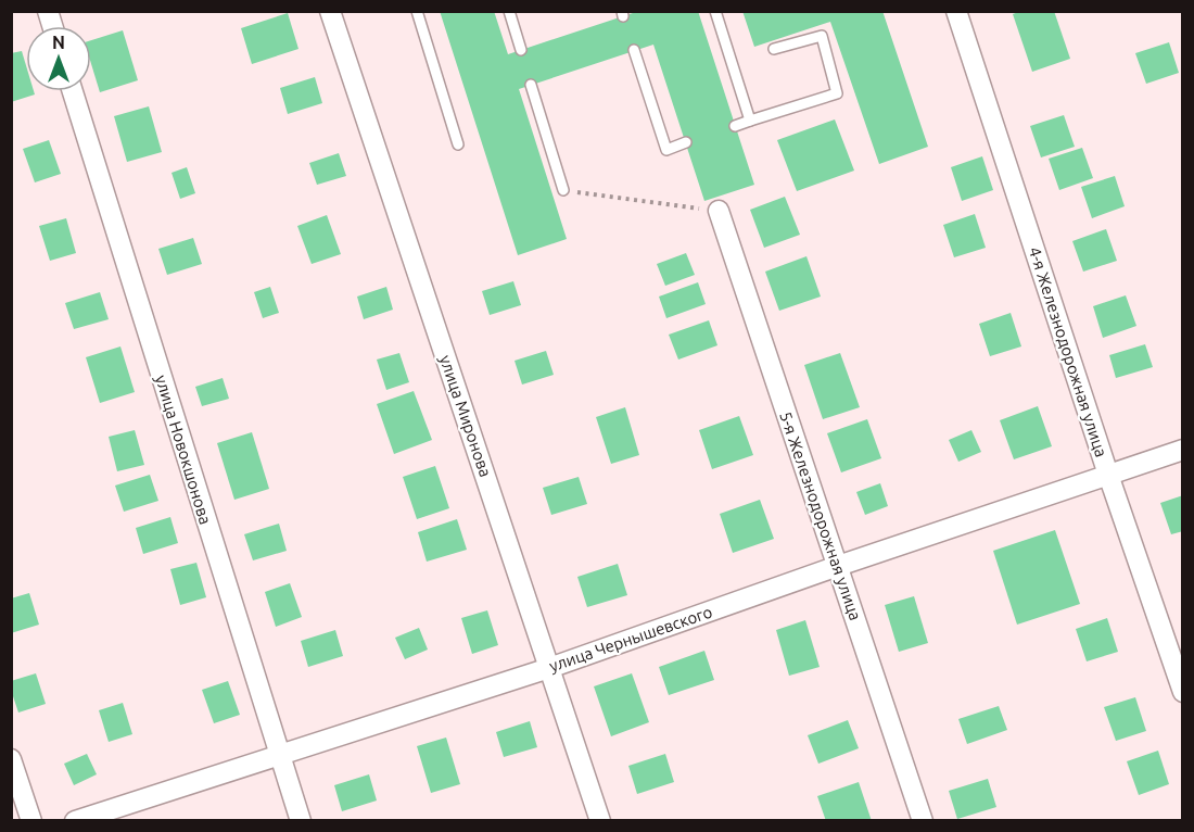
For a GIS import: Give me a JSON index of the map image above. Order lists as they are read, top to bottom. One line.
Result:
{"streets":{"street":["4-я Железнодорожная улица","улица Миронова","улица Новокшонова","5-я Железнодорожная улица","улица Чернышевского"]},"crossings":[["4-я Железнодорожная улица","улица Чернышевского"],["улица Миронова","улица Чернышевского"],["улица Новокшонова","улица Чернышевского"],["5-я Железнодорожная улица","улица Чернышевского"]],"north":"top"}
